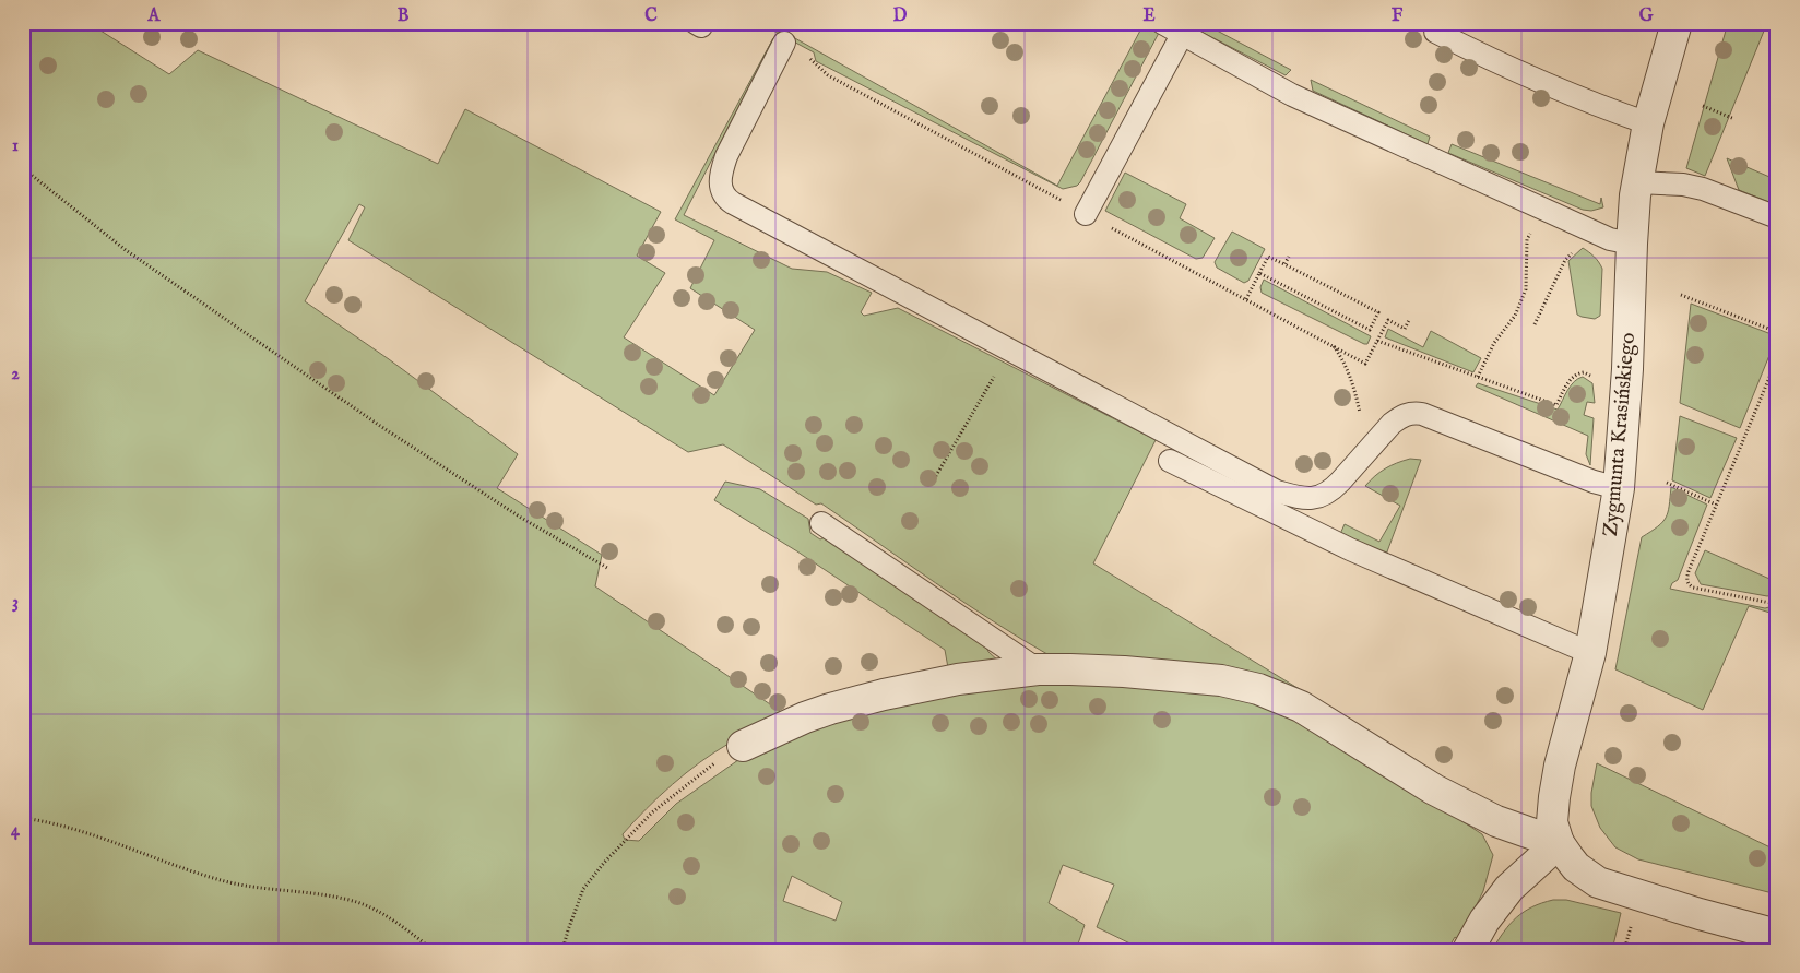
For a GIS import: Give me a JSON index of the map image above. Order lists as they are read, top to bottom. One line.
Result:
{"streets":{"street":["Zygmunta Krasińskiego"]},"grid":{"columns":["A","B","C","D","E","F","G"],"rows":["1","2","3","4"]}}
